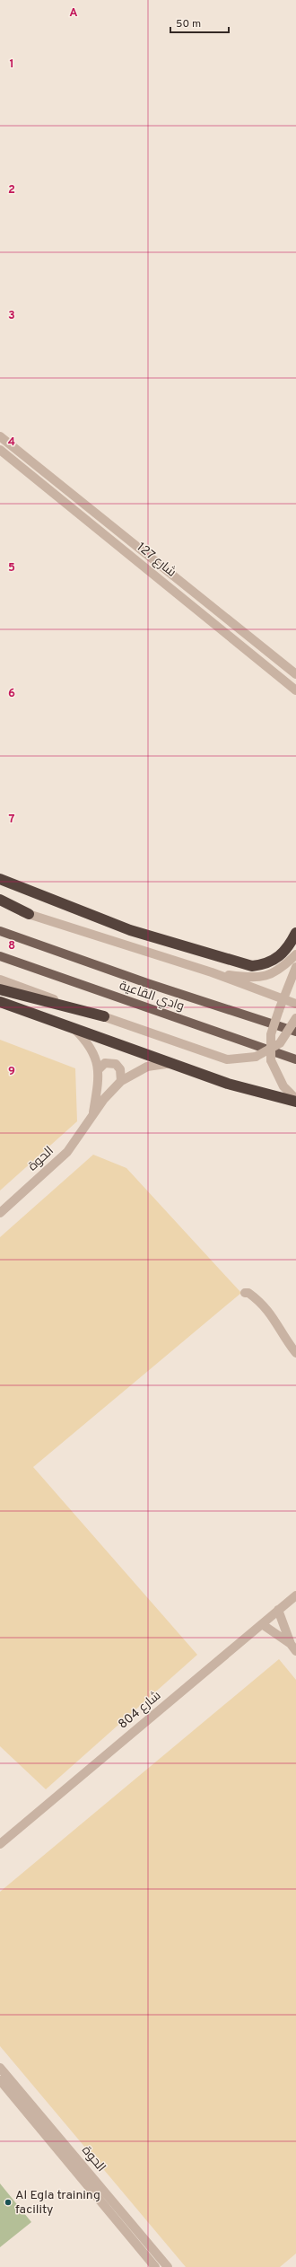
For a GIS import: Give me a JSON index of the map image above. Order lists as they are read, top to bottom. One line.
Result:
{"streets":{"main road":["وادي القاعية"],"street":["شارع 127","الحوة","شارع 804"]},"places":["Al Egla training facility"],"scale_bar":"50 m","grid":{"columns":["A"],"rows":["1","2","3","4","5","6","7","8","9"]}}
